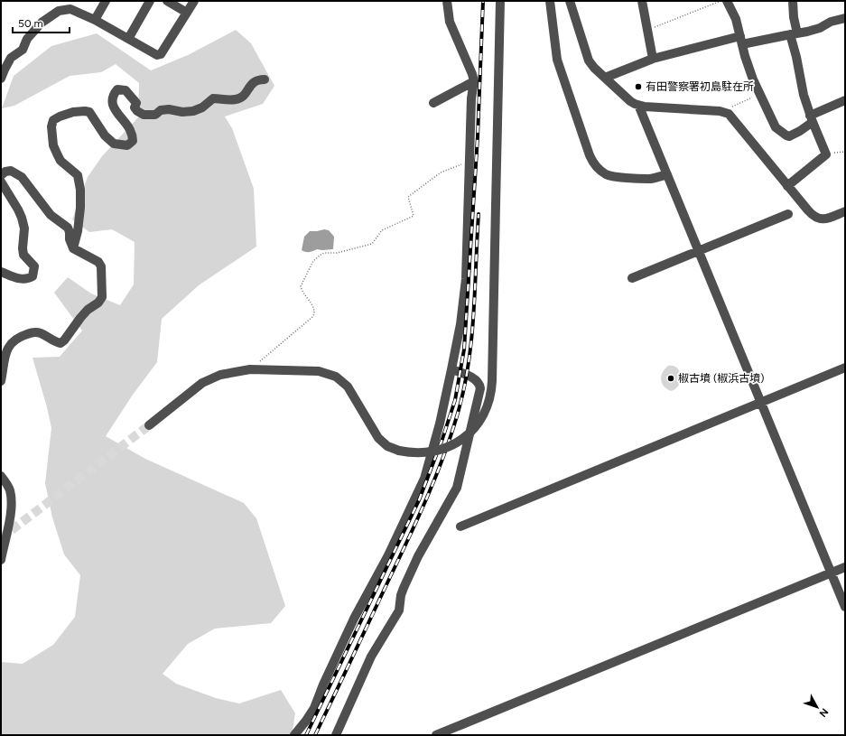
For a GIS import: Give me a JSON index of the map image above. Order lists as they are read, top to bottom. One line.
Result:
{"places":["有田警察署初島駐在所","椒古墳 (椒浜古墳)"],"scale_bar":"50 m","north":"bottom right"}
